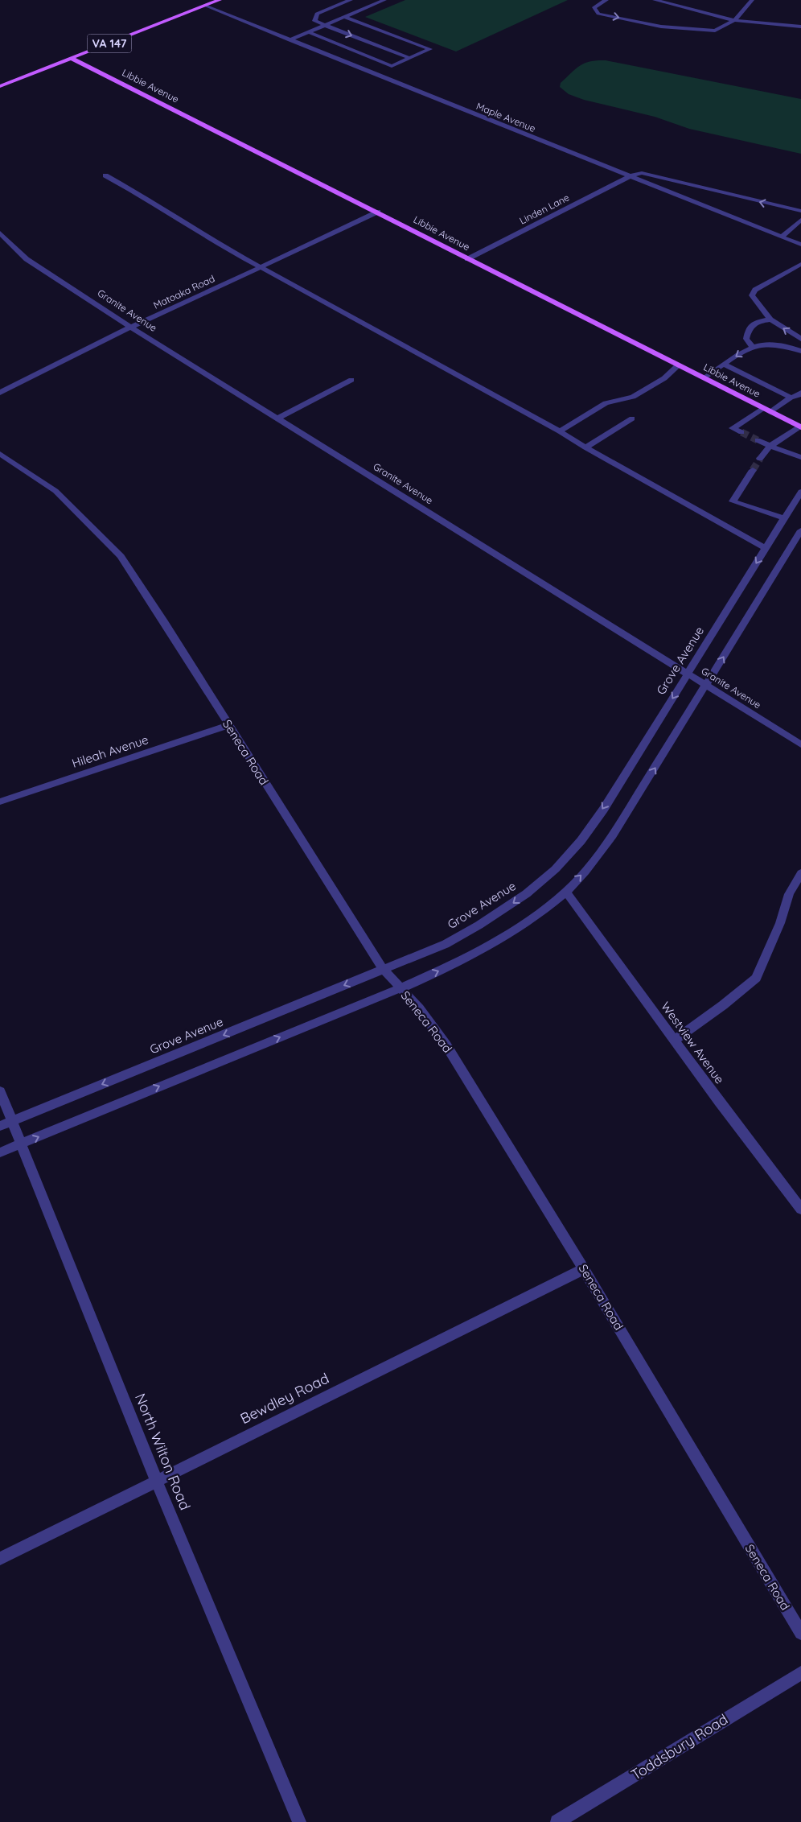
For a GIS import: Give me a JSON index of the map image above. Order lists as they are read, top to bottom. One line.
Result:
{"streets":{"main road":["VA 147","Libbie Avenue"],"street":["Maple Avenue","Linden Lane","Matoaka Road","Granite Avenue","Grove Avenue","Hileah Avenue","Seneca Road","Westview Avenue","Bewdley Road","North Wilton Road","Toddsbury Road"]},"crossings":[["VA 147","Libbie Avenue"],["VA 147","Maple Avenue"],["Libbie Avenue","Linden Lane"],["Libbie Avenue","Matoaka Road"],["Maple Avenue","Linden Lane"],["Matoaka Road","Granite Avenue"],["Granite Avenue","Grove Avenue"],["Grove Avenue","Seneca Road"],["Grove Avenue","North Wilton Road"],["Hileah Avenue","Seneca Road"],["Seneca Road","Bewdley Road"],["Bewdley Road","North Wilton Road"]]}
